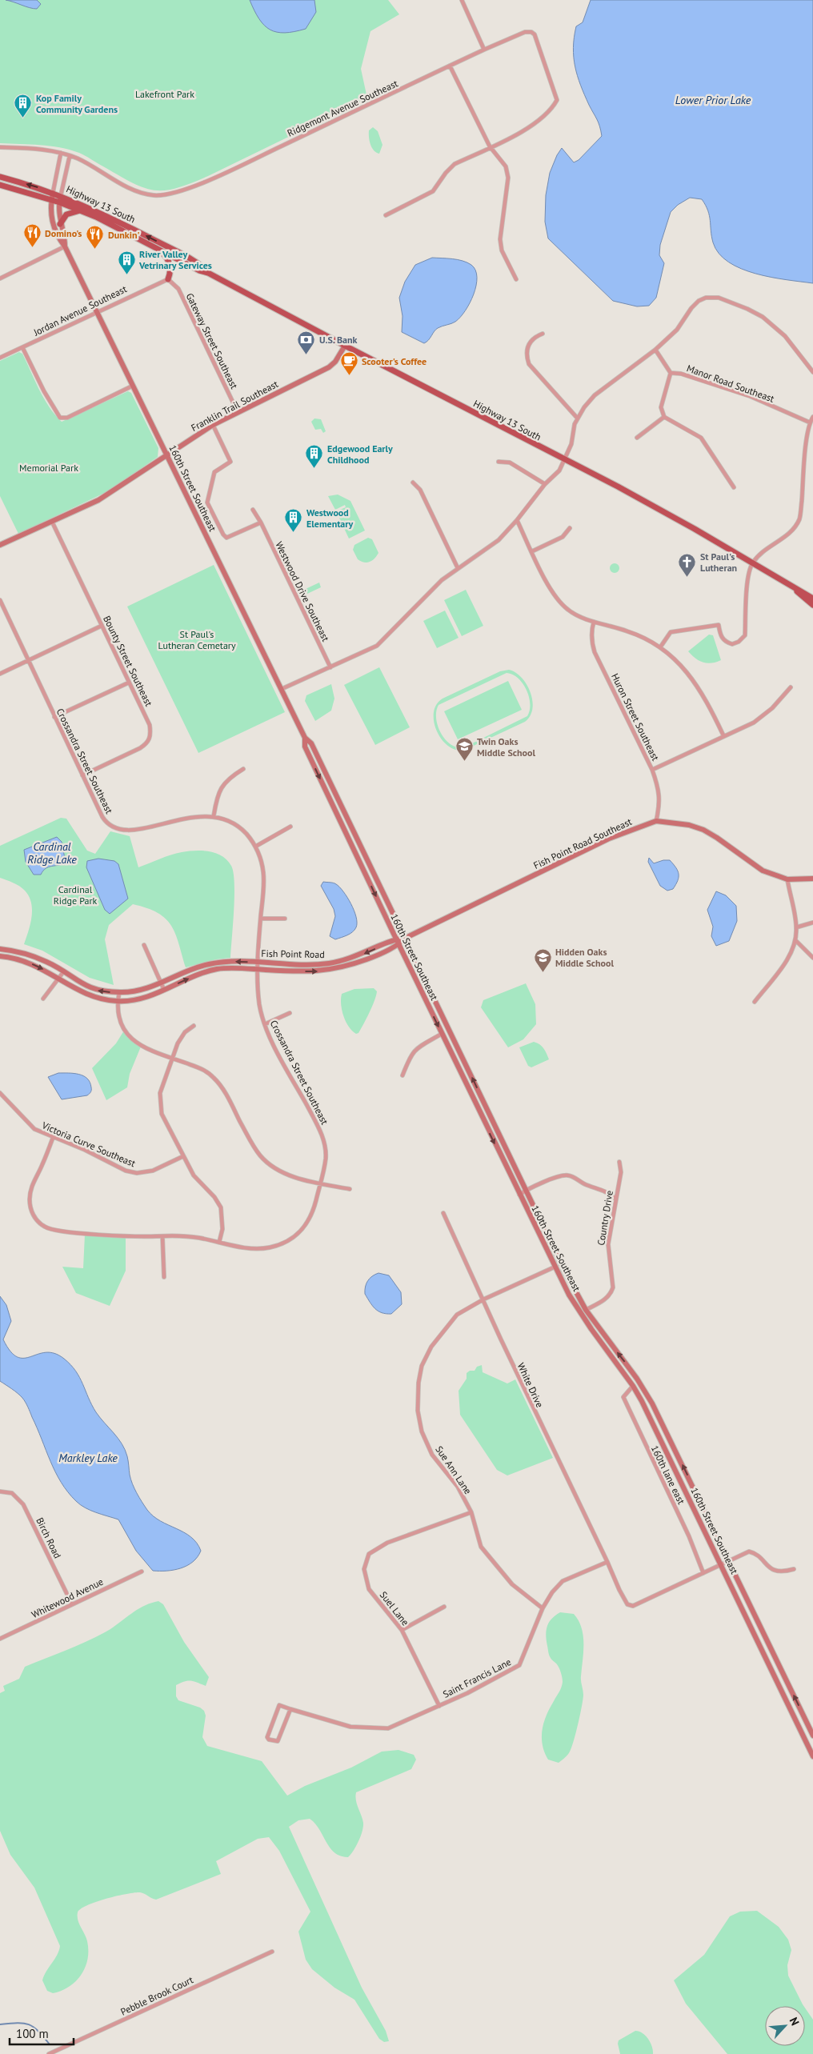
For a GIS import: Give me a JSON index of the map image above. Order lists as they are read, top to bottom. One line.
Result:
{"streets":{"main road":["Highway 13 South"],"street":["Ridgemont Avenue Southeast","Jordan Avenue Southeast","Gateway Street Southeast","Manor Road Southeast","Franklin Trail Southeast","160th Street Southeast","Westwood Drive Southeast","Bounty Street Southeast","Huron Street Southeast","Crossandra Street Southeast","Fish Point Road Southeast","Fish Point Road","Victoria Curve Southeast","Country Drive","White Drive","Sue Ann Lane","160th lane east","Birch Road","Whitewood Avenue","Suel Lane","Saint Francis Lane","Pebble Brook Court"]},"crossings":[["Ridgemont Avenue Southeast","160th Street Southeast"],["Highway 13 South","Franklin Trail Southeast"],["Highway 13 South","160th Street Southeast"],["Jordan Avenue Southeast","Gateway Street Southeast"],["Jordan Avenue Southeast","160th Street Southeast"],["Gateway Street Southeast","Franklin Trail Southeast"],["Franklin Trail Southeast","160th Street Southeast"],["Franklin Trail Southeast","Bounty Street Southeast"],["160th Street Southeast","Fish Point Road Southeast"],["160th Street Southeast","Fish Point Road"],["160th Street Southeast","Country Drive"],["160th Street Southeast","Sue Ann Lane"],["160th Street Southeast","160th lane east"],["Bounty Street Southeast","Crossandra Street Southeast"],["Huron Street Southeast","Fish Point Road Southeast"],["Crossandra Street Southeast","Fish Point Road"],["Crossandra Street Southeast","Victoria Curve Southeast"],["Fish Point Road Southeast","Fish Point Road"],["White Drive","Sue Ann Lane"],["White Drive","Saint Francis Lane"],["Sue Ann Lane","Suel Lane"],["Sue Ann Lane","Saint Francis Lane"],["Birch Road","Whitewood Avenue"],["Suel Lane","Saint Francis Lane"]],"water":["Lower Prior Lake","Cardinal Ridge Lake","Markley Lake"],"parks":["Lakefront Park","Memorial Park","St Paul's Lutheran Cemetary","Cardinal Ridge Park"],"places":{"building":["Kop Family Community Gardens","River Valley Vetrinary Services","Edgewood Early Childhood","Westwood Elementary"],"restaurant":["Domino's","Dunkin'"],"bank":["U.S. Bank"],"cafe":["Scooter's Coffee"],"church":["St Paul's Lutheran"],"school or university":["Twin Oaks Middle School","Hidden Oaks Middle School"]},"scale_bar":"100 m","north":"top right"}
